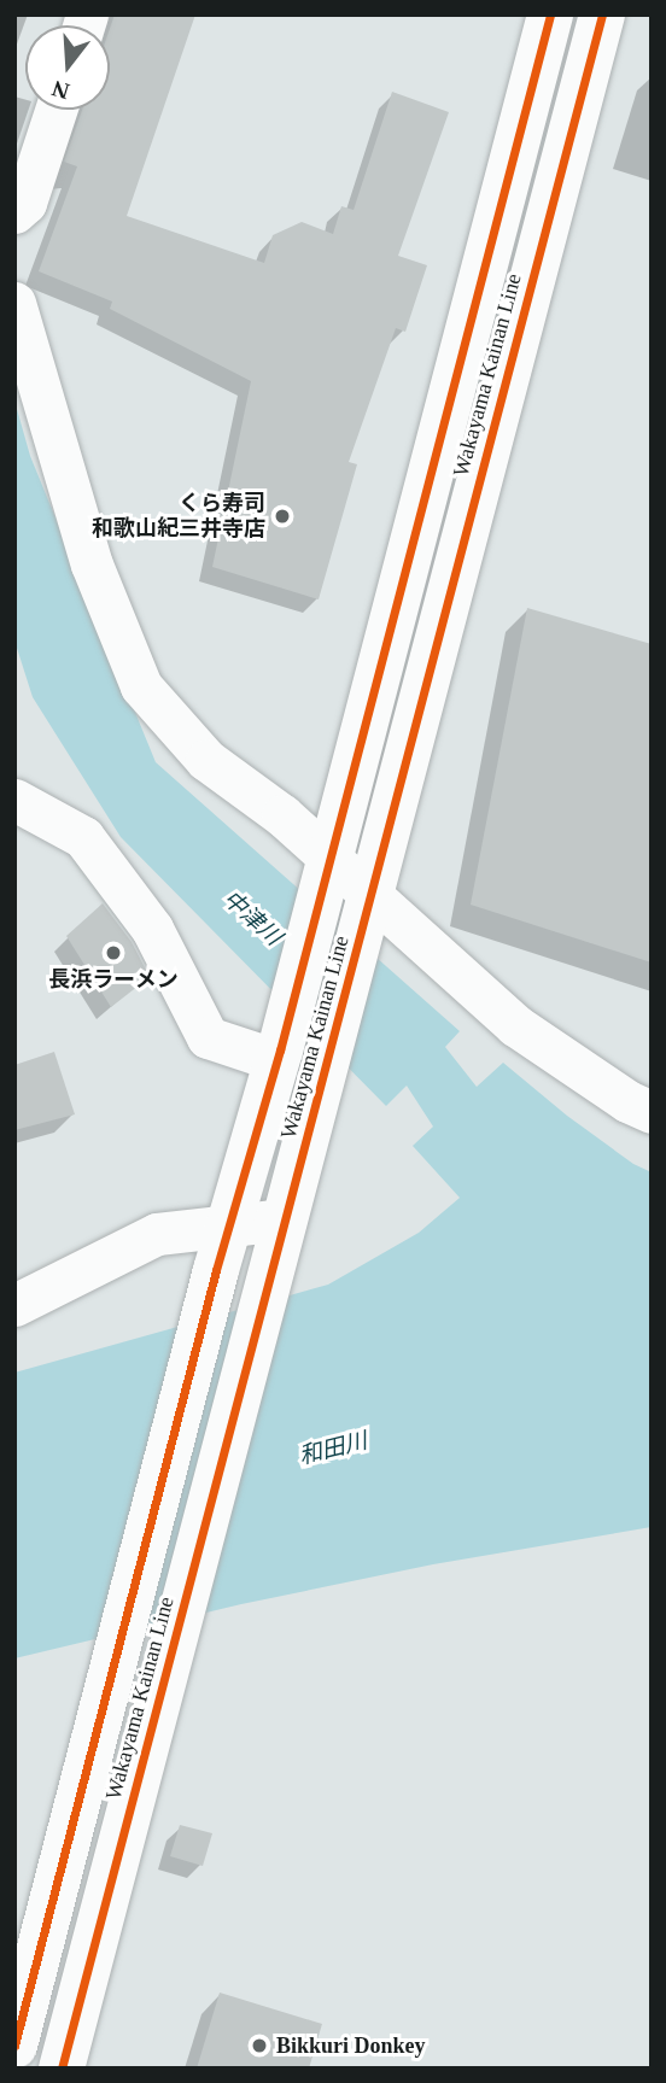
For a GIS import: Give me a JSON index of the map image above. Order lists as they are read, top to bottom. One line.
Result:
{"streets":{"main road":["Wakayama Kainan Line"]},"water":["中津川","和田川"],"places":["くら寿司 和歌山紀三井寺店","長浜ラーメン","Bikkuri Donkey"],"north":"bottom"}
